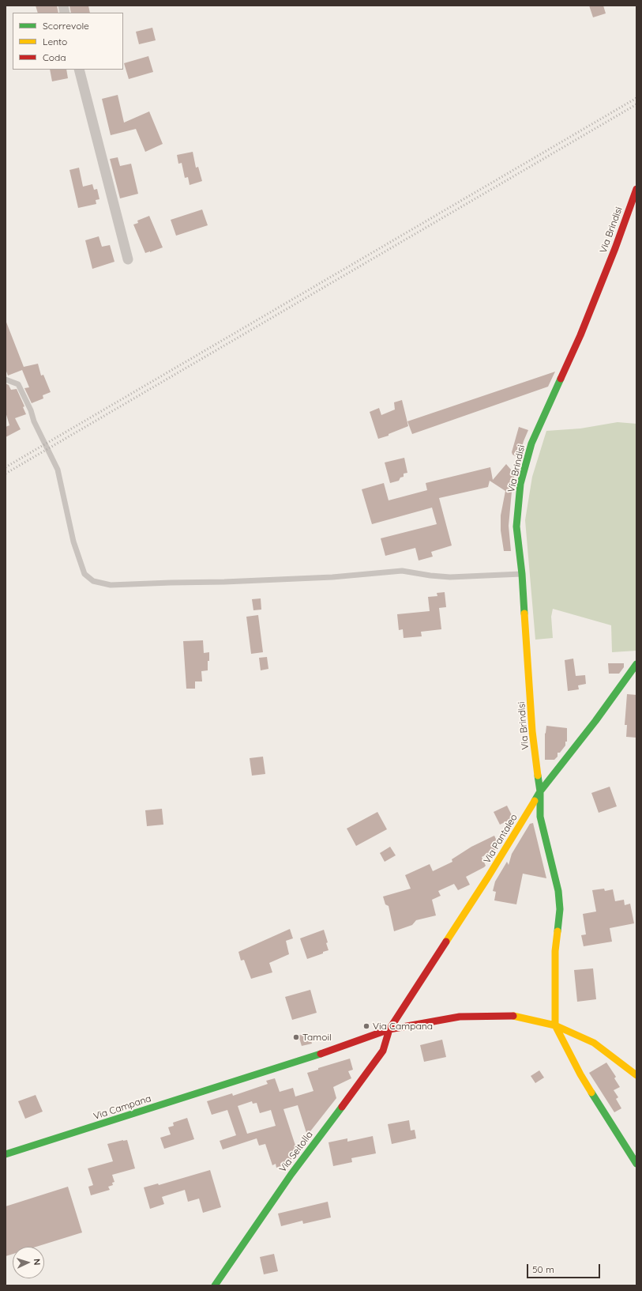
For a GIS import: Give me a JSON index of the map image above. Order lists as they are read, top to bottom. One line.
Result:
{"streets":{"street":["Via Brindisi","Via Pantaleo","Via Campana","Via Seitolla"]},"crossings":[["Via Brindisi","Via Pantaleo"],["Via Brindisi","Via Campana"],["Via Pantaleo","Via Campana"],["Via Pantaleo","Via Seitolla"],["Via Campana","Via Seitolla"]],"places":["Via Campana","Tamoil"],"legend":["Scorrevole","Lento","Coda"],"scale_bar":"50 m","north":"right"}
